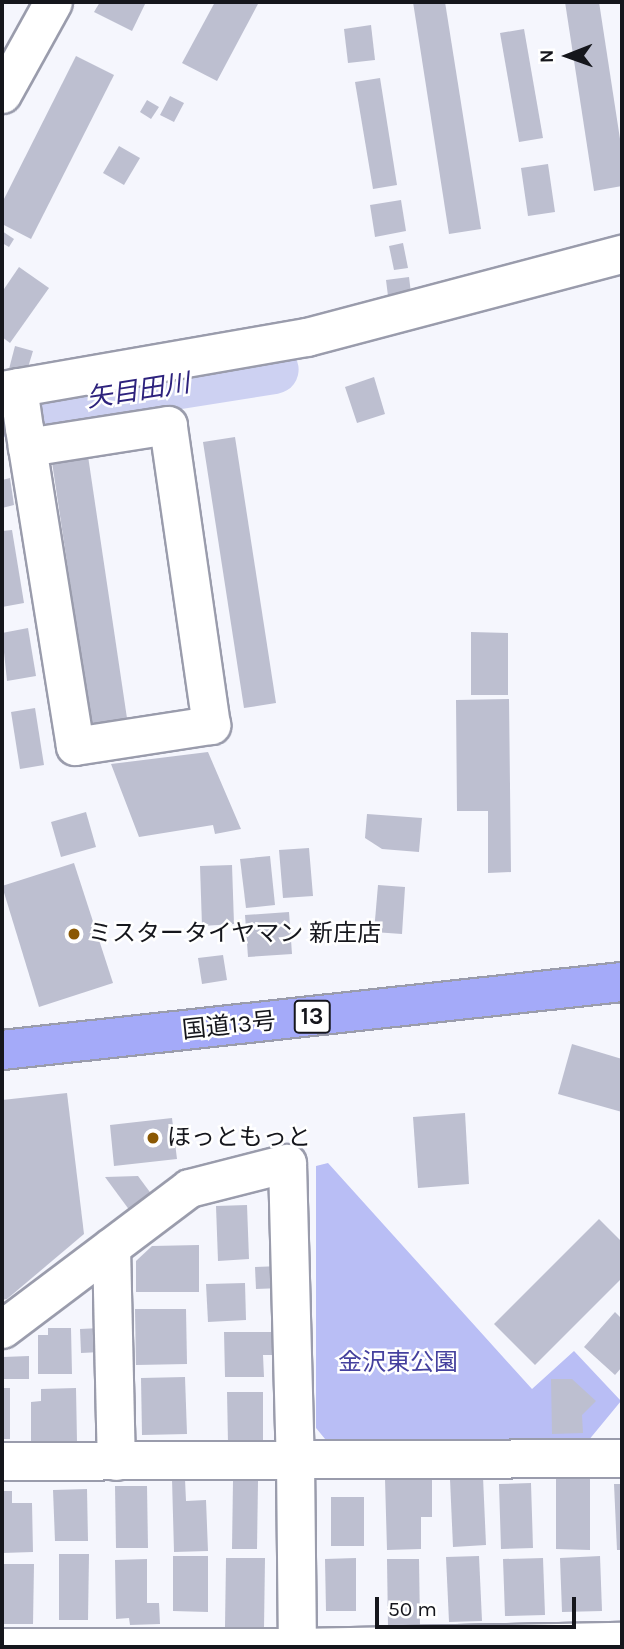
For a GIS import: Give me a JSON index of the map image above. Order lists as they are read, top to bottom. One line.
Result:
{"streets":{"highway":["13","国道13号"]},"water":["矢目田川"],"parks":["金沢東公園"],"places":["ミスタータイヤマン 新庄店","ほっともっと"],"scale_bar":"50 m","north":"left"}
